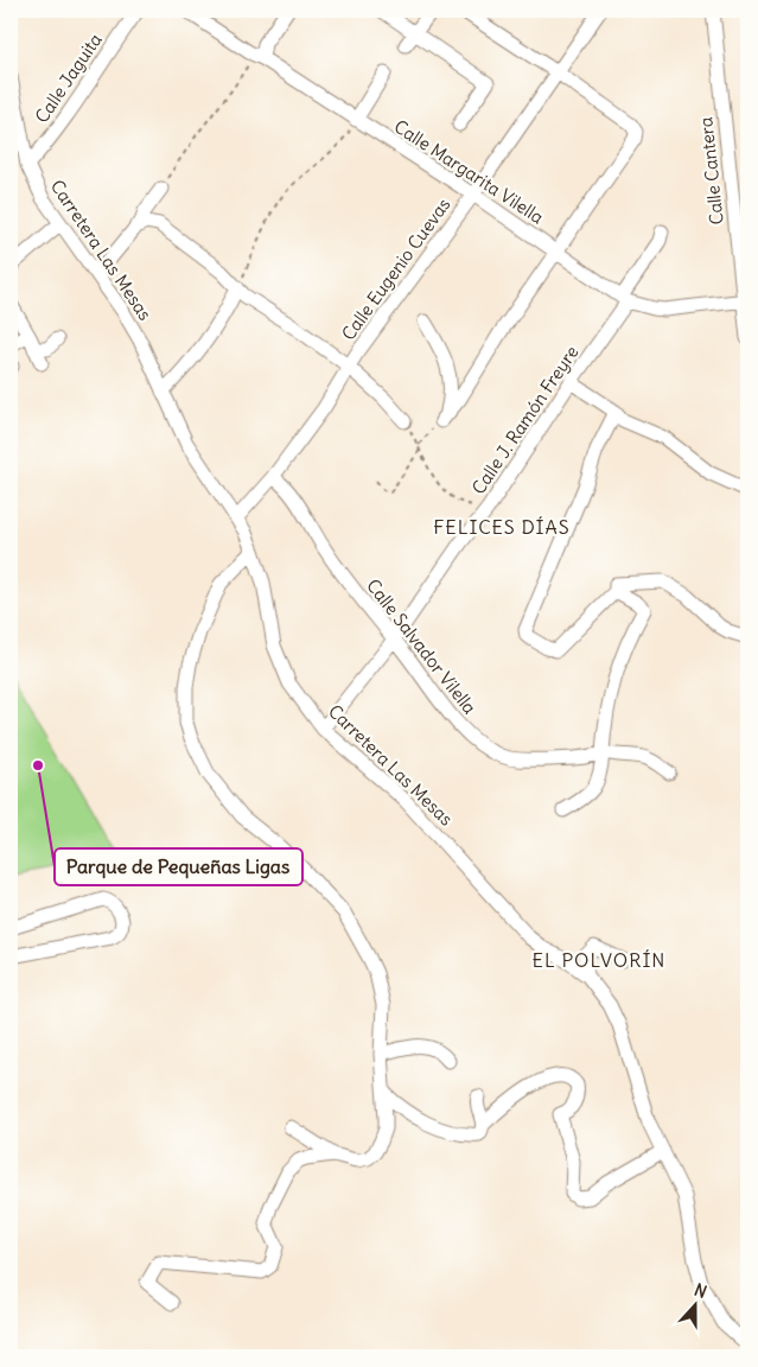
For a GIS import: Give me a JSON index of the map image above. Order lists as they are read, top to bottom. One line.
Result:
{"streets":{"street":["Calle Jaguita","Calle Cantera","Calle Margarita Vilella","Carretera Las Mesas","Calle Eugenio Cuevas","Calle J. Ramón Freyre","Calle Salvador Vilella"]},"crossings":[["Calle Jaguita","Carretera Las Mesas"],["Calle Cantera","Calle Margarita Vilella"],["Calle Margarita Vilella","Calle Eugenio Cuevas"],["Calle Margarita Vilella","Calle J. Ramón Freyre"],["Carretera Las Mesas","Calle Eugenio Cuevas"],["Carretera Las Mesas","Calle J. Ramón Freyre"],["Calle Eugenio Cuevas","Calle Salvador Vilella"],["Calle J. Ramón Freyre","Calle Salvador Vilella"]],"districts":["FELICES DÍAS","EL POLVORÍN"],"places":["Parque de Pequeñas Ligas"],"north":"top"}
